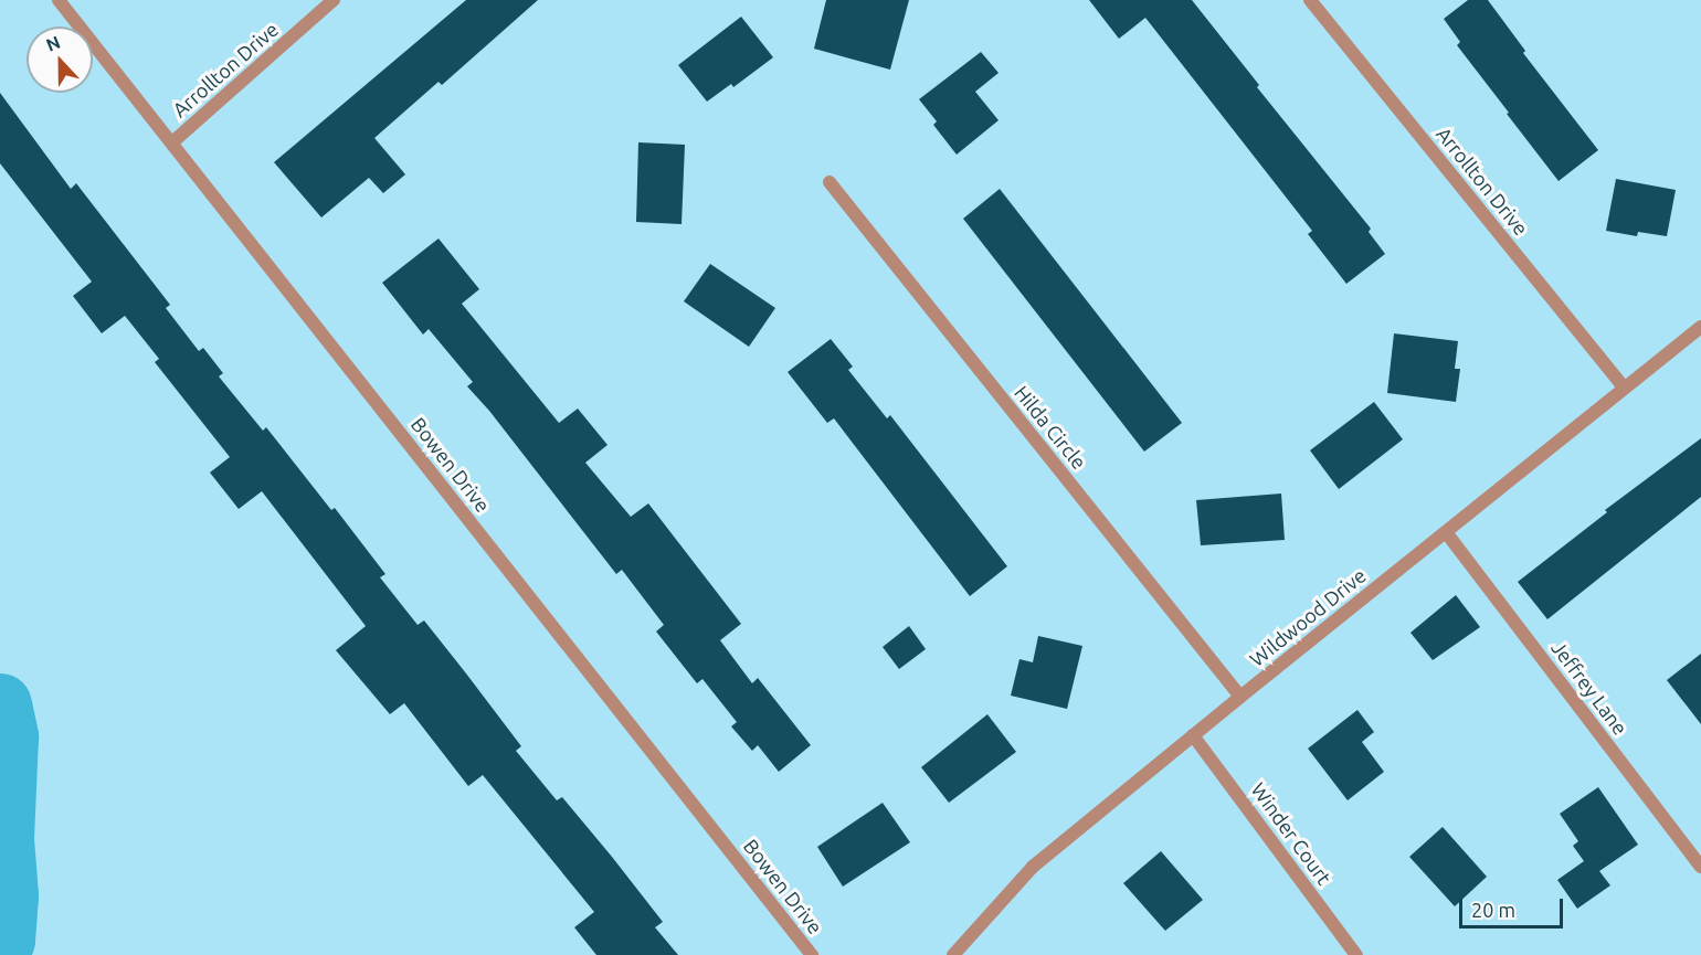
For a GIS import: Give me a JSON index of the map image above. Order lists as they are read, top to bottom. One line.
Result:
{"streets":{"street":["Arrollton Drive","Hilda Circle","Bowen Drive","Wildwood Drive","Jeffrey Lane","Winder Court"]},"crossings":[["Arrollton Drive","Bowen Drive"],["Arrollton Drive","Wildwood Drive"],["Hilda Circle","Wildwood Drive"],["Wildwood Drive","Jeffrey Lane"],["Wildwood Drive","Winder Court"]],"scale_bar":"20 m","north":"top"}
